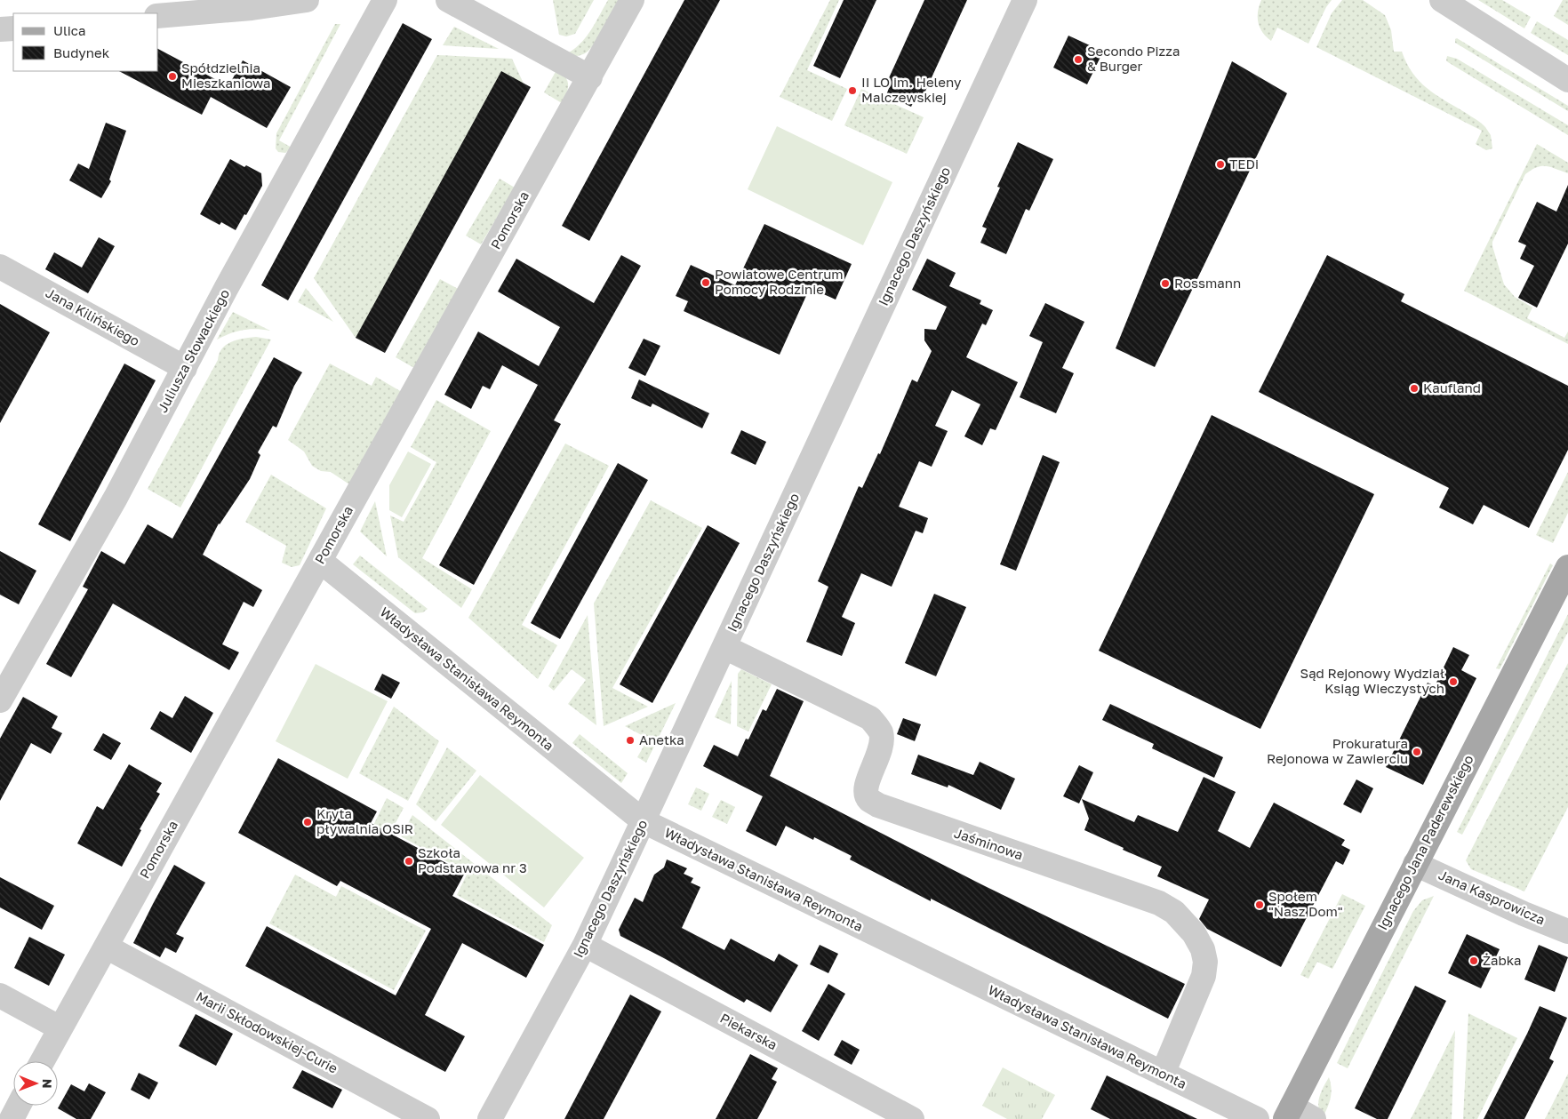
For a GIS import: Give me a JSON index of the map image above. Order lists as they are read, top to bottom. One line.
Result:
{"streets":{"main road":["Ignacego Jana Paderewskiego"],"street":["Pomorska","Ignacego Daszyńskiego","Jana Kilińskiego","Juliusza Słowackiego","Władysława Stanisława Reymonta","Jaśminowa","Jana Kasprowicza","Piekarska","Marii Skłodowskiej-Curie"]},"crossings":[["Pomorska","Władysława Stanisława Reymonta"],["Pomorska","Marii Skłodowskiej-Curie"],["Ignacego Daszyńskiego","Władysława Stanisława Reymonta"],["Ignacego Daszyńskiego","Jaśminowa"],["Ignacego Daszyńskiego","Piekarska"],["Jana Kilińskiego","Juliusza Słowackiego"],["Władysława Stanisława Reymonta","Jaśminowa"],["Ignacego Jana Paderewskiego","Jana Kasprowicza"]],"places":["Secondo Pizza & Burger","Spółdzielnia Mieszkaniowa","II LO im. Heleny Malczewskiej","TEDi","Powiatowe Centrum Pomocy Rodzinie","Rossmann","Kaufland","Sąd Rejonowy Wydział Ksiąg Wieczystych","Anetka","Prokuratura Rejonowa w Zawierciu","Kryta pływalnia OSiR","Szkoła Podstawowa nr 3","Społem \"Nasz Dom\"","Żabka"],"legend":["Ulica","Budynek"],"north":"right"}
